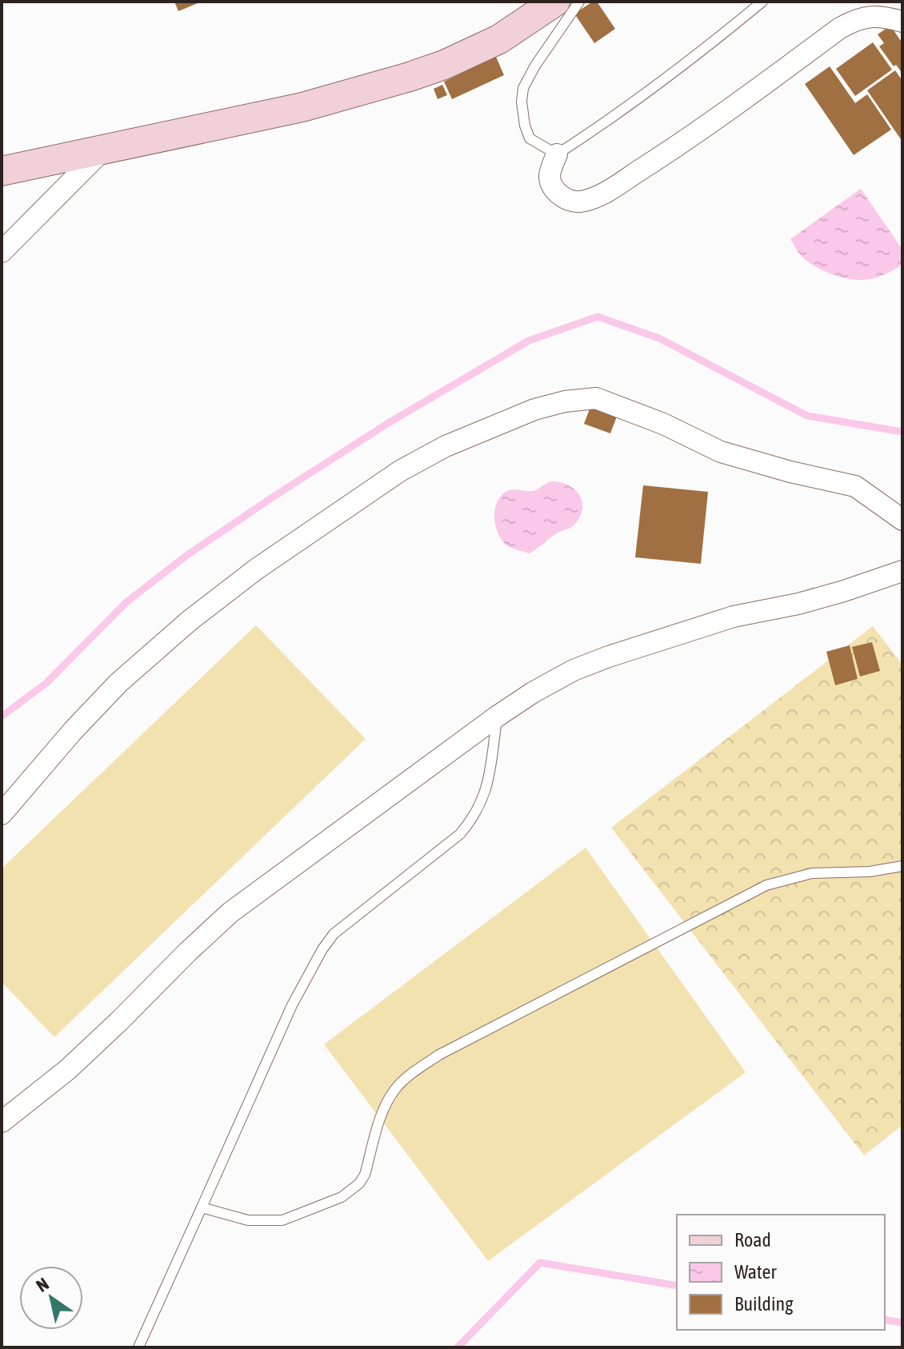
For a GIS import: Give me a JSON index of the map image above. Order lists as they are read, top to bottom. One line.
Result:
{"legend":["Road","Water","Building"],"north":"top left"}
